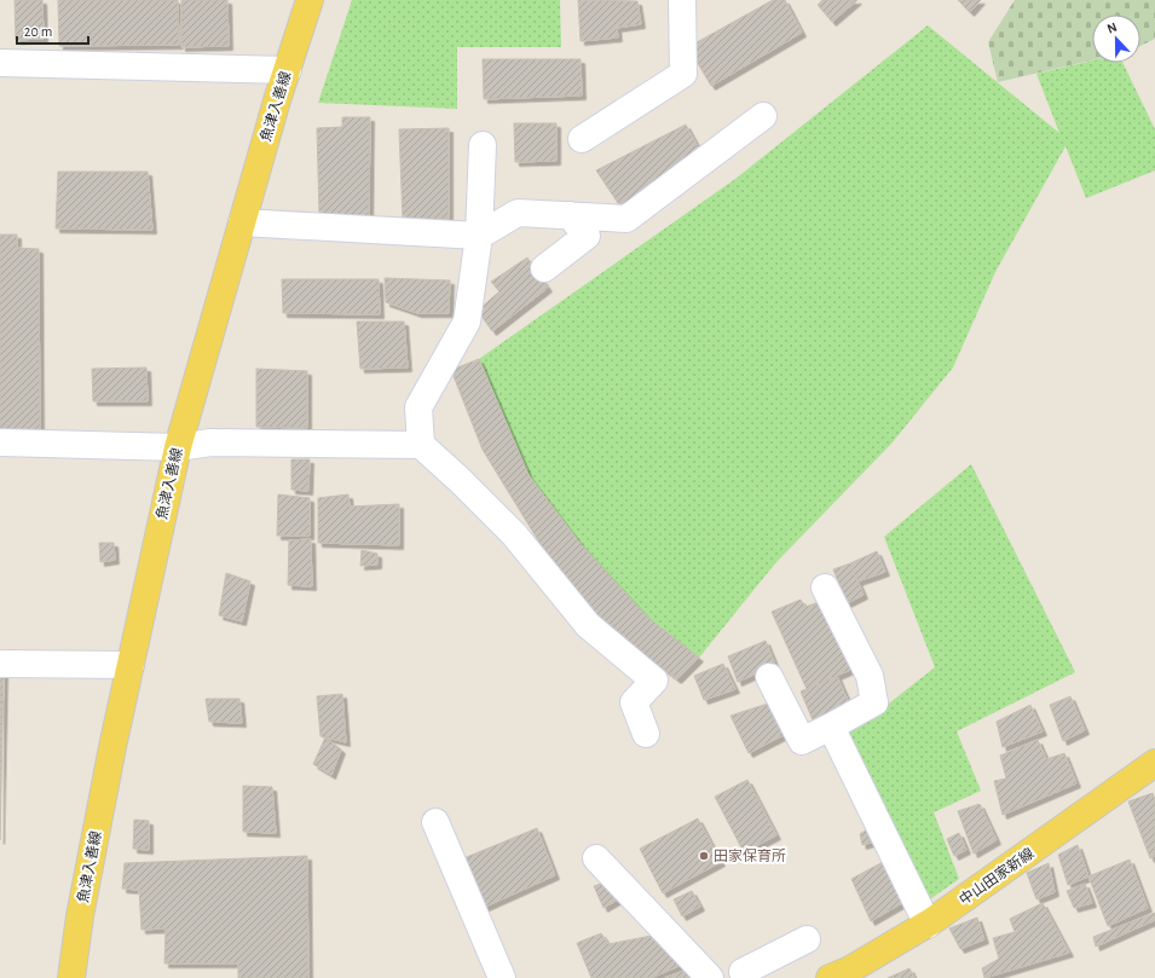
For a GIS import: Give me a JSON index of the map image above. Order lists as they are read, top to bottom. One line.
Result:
{"streets":{"main road":["魚津入善線","中山田家新線"]},"places":["田家保育所"],"scale_bar":"20 m","north":"top"}
